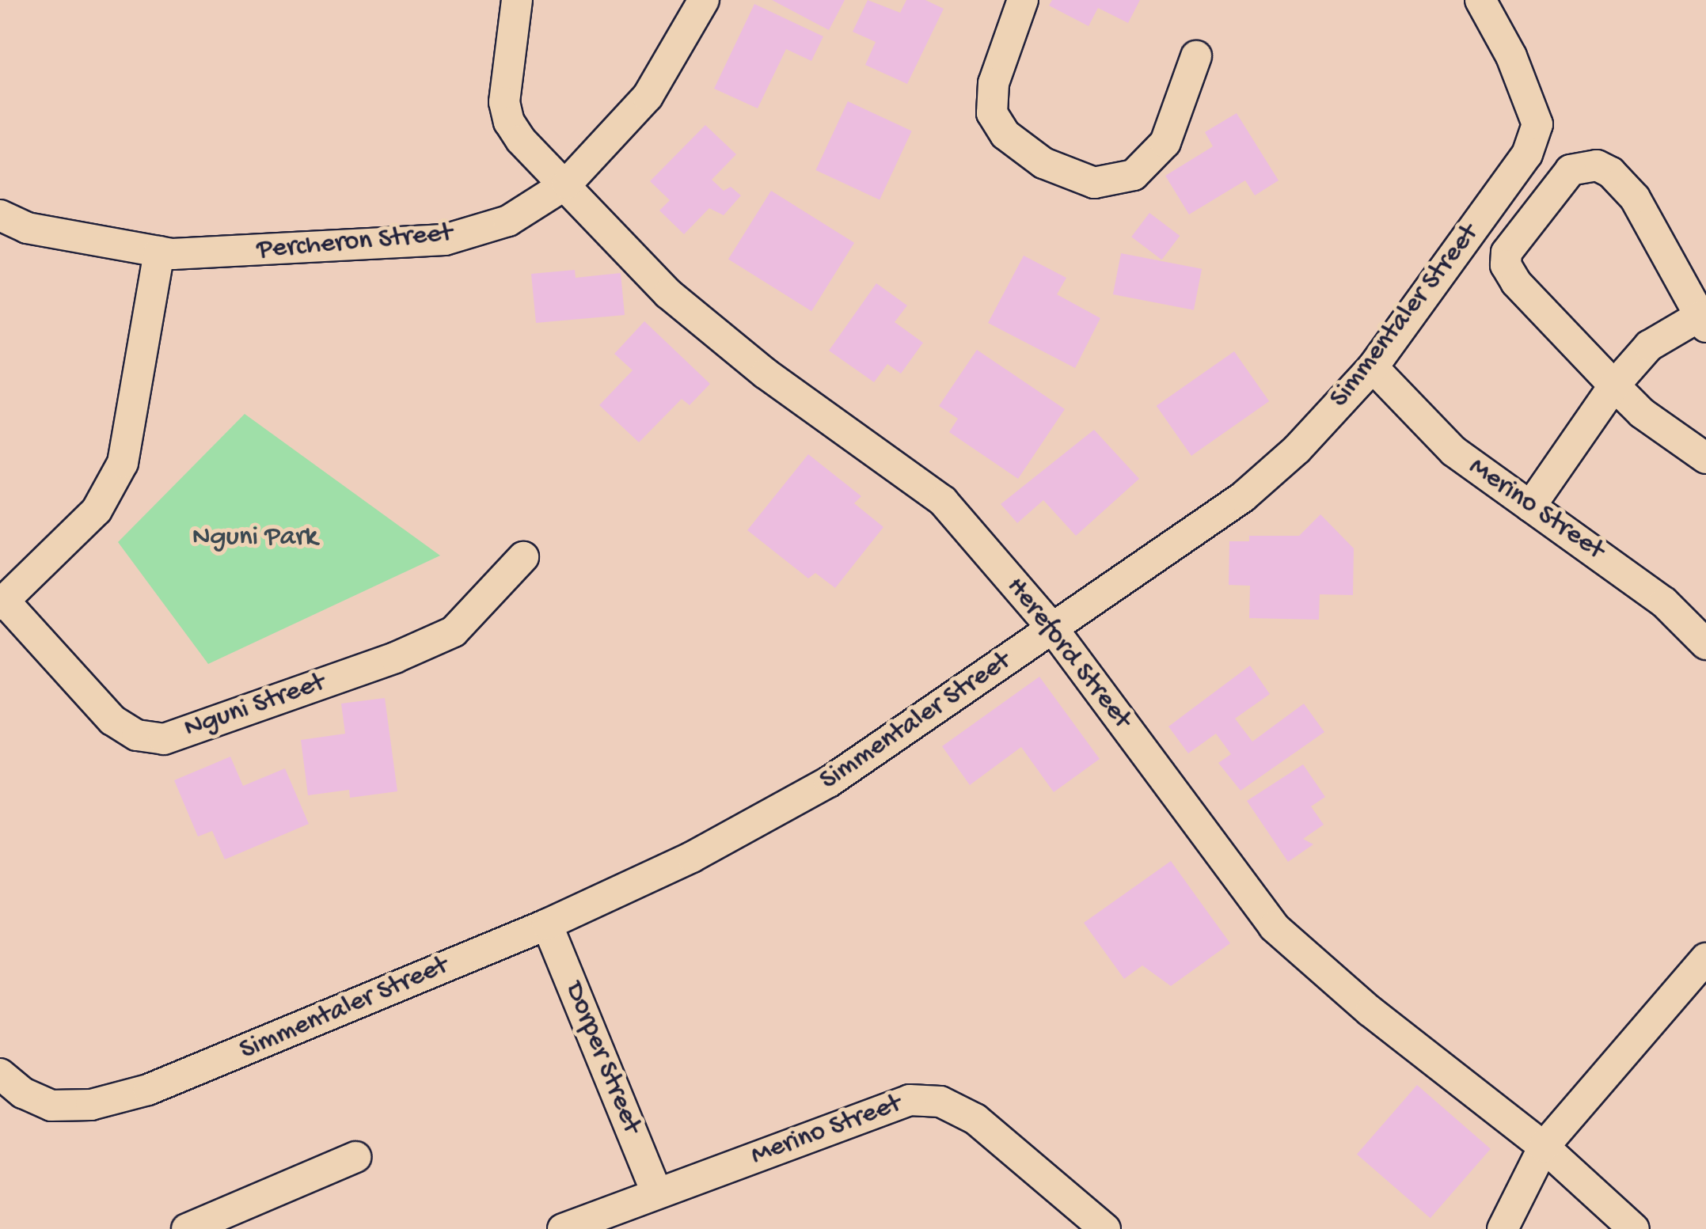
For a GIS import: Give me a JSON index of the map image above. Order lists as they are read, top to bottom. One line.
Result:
{"streets":{"street":["Percheron Street","Simmentaler Street","Merino Street","Hereford Street","Nguni Street","Dorper Street"]},"crossings":[["Percheron Street","Hereford Street"],["Simmentaler Street","Merino Street"],["Simmentaler Street","Hereford Street"],["Simmentaler Street","Dorper Street"],["Merino Street","Dorper Street"]],"parks":["Nguni Park"]}
